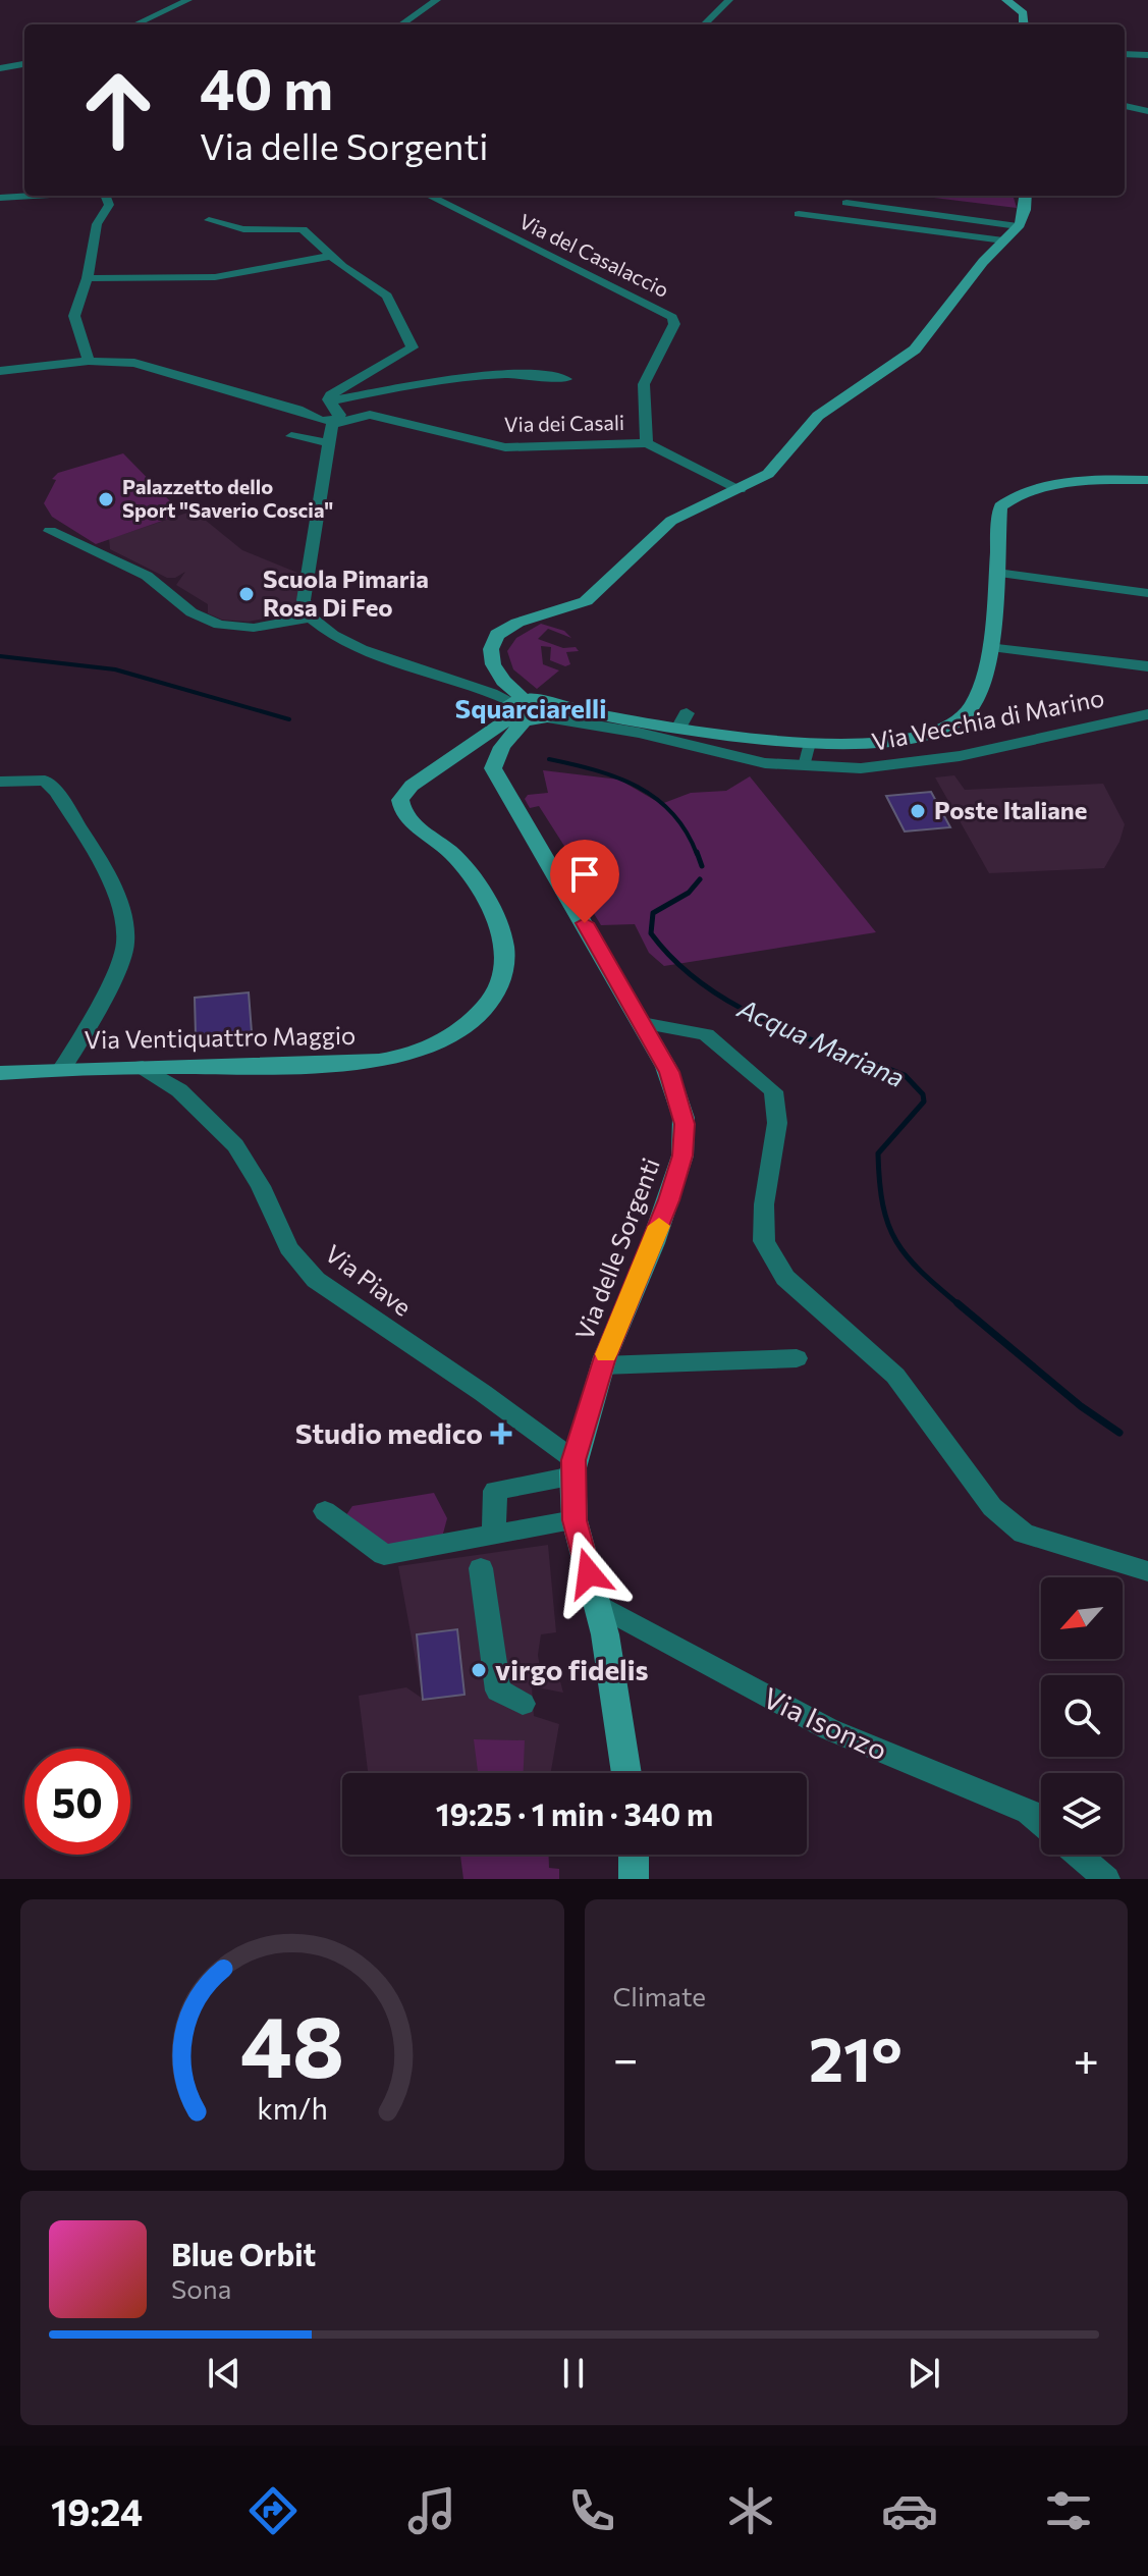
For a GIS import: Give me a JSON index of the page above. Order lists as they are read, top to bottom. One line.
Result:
{"streets":{"main road":["Via Ventiquattro Maggio","Via delle Sorgenti"],"street":["Via del Casalaccio","Via dei Casali","Via Vecchia di Marino","Via Piave","Via Isonzo"]},"crossings":[["Via del Casalaccio","Via dei Casali"],["Via Ventiquattro Maggio","Via delle Sorgenti"],["Via Ventiquattro Maggio","Via Piave"],["Via delle Sorgenti","Via Piave"],["Via delle Sorgenti","Via Isonzo"]],"districts":["Squarciarelli"],"water":["Acqua Mariana"],"places":{"other":["Palazzetto dello Sport \"Saverio Coscia\"","Scuola Pimaria Rosa Di Feo","Poste Italiane","virgo fidelis"],"health":["Studio medico"]},"north":"bottom left","page":{"turn":["40 m","Via delle Sorgenti"],"limit":"50","trip":"19:25 · 1 min · 340 m","tile":"Climate","heat":["−","21°","+"],"song":["Blue Orbit","Sona"],"tabs":"19:24","gauge":["48","km/h"]}}
